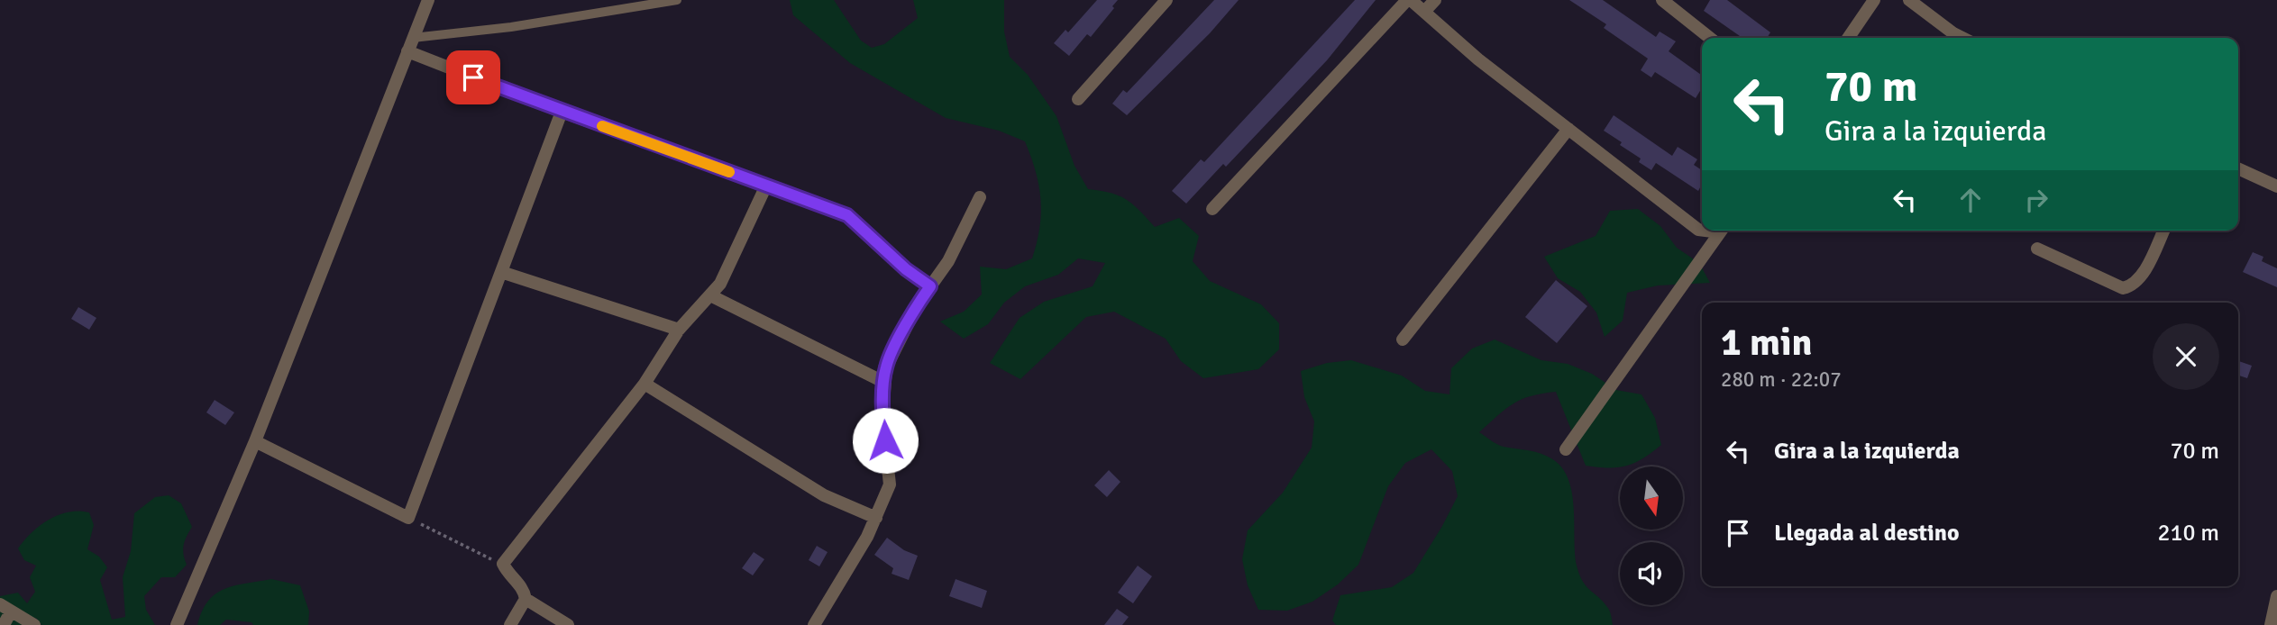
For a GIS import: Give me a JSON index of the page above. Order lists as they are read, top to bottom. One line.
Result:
{"north":"bottom","page":{"turn":["70 m","Gira a la izquierda"],"heading":["1 min","280 m · 22:07"],"list":[{"name":"Gira a la izquierda","value":"70 m"},{"name":"Llegada al destino","value":"210 m"}]}}
